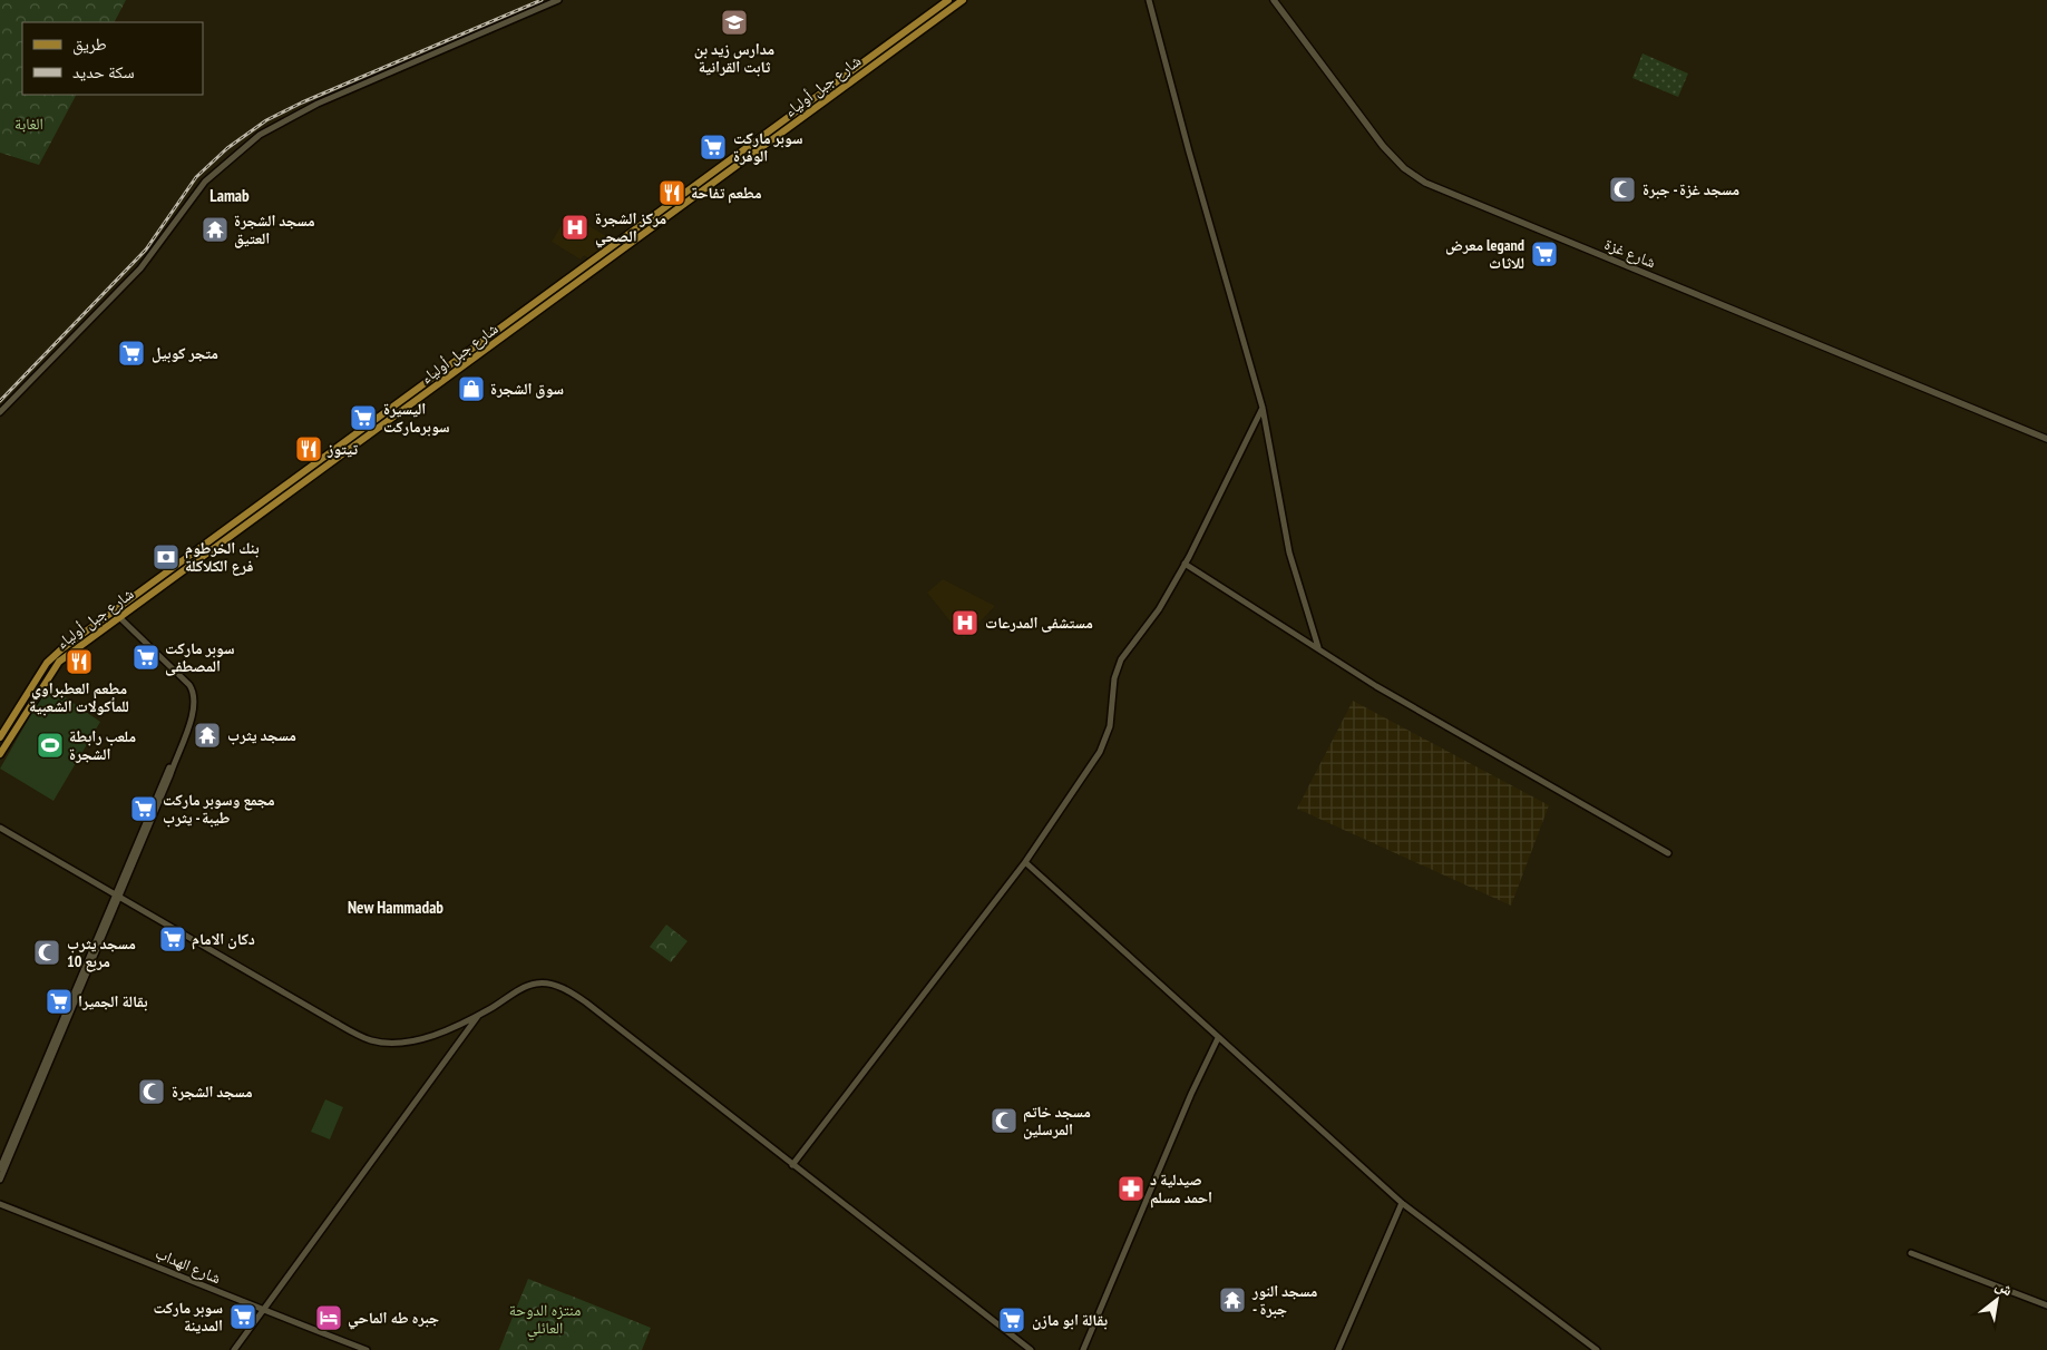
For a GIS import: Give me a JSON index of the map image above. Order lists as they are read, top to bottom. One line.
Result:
{"streets":{"main road":["شارع جبل أولياء","شارع غزة"],"street":["شارع الهداب"]},"districts":["Lamab","New Hammadab"],"parks":["الغابة","منتزه الدوحة العائلي"],"places":{"school or university":["مدارس زيد بن ثابت القرانية"],"supermarket":["سوبر ماركت الوفرة","معرض legand للاثاث","متجر كوبيل","اليسيرة سوبرماركت","سوبر ماركت المصطفى","مجمع وسوبر ماركت طيبة - يثرب","دكان الامام","بقالة الجميرا","سوبر ماركت المدينة","بقالة ابو مازن"],"mosque":["مسجد غزة - جبرة","مسجد يثرب مربع 10","مسجد الشجرة","مسجد خاتم المرسلين"],"restaurant":["مطعم تفاحة","تيتوز","مطعم العطبراوي للمأكولات الشعبية"],"hospital":["مركز الشجرة الصحي","مستشفى المدرعات"],"temple":["مسجد الشجرة العتيق","مسجد يثرب","مسجد النور - جبرة"],"shop":["سوق الشجرة"],"bank":["بنك الخرطوم فرع الكلاكلة"],"sports":["ملعب رابطة الشجرة"],"pharmacy":["صيدلية د احمد مسلم"],"hotel":["جبره طه الماحي"]},"legend":["طريق","سكة حديد"],"north":"top right"}
